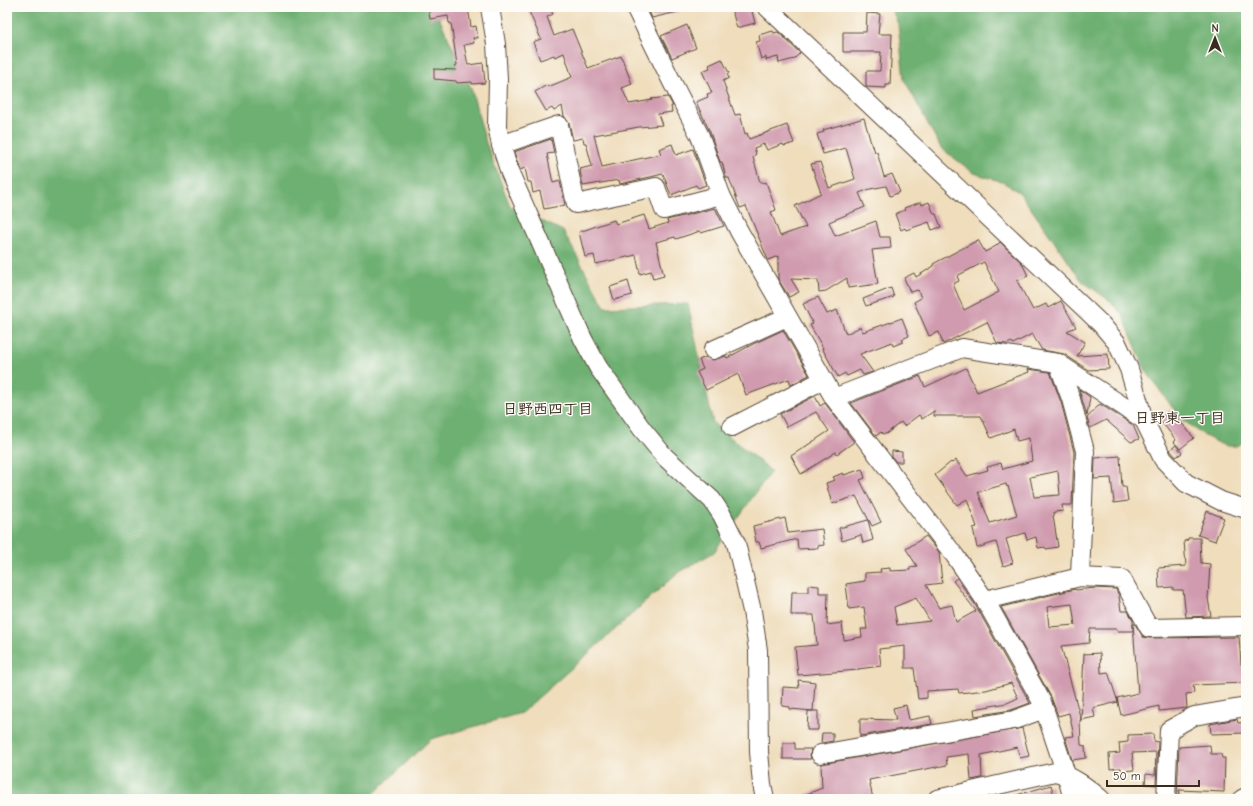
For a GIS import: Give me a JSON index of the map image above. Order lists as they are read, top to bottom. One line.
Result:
{"districts":["日野西四丁目","日野東一丁目"],"scale_bar":"50 m","north":"top"}
